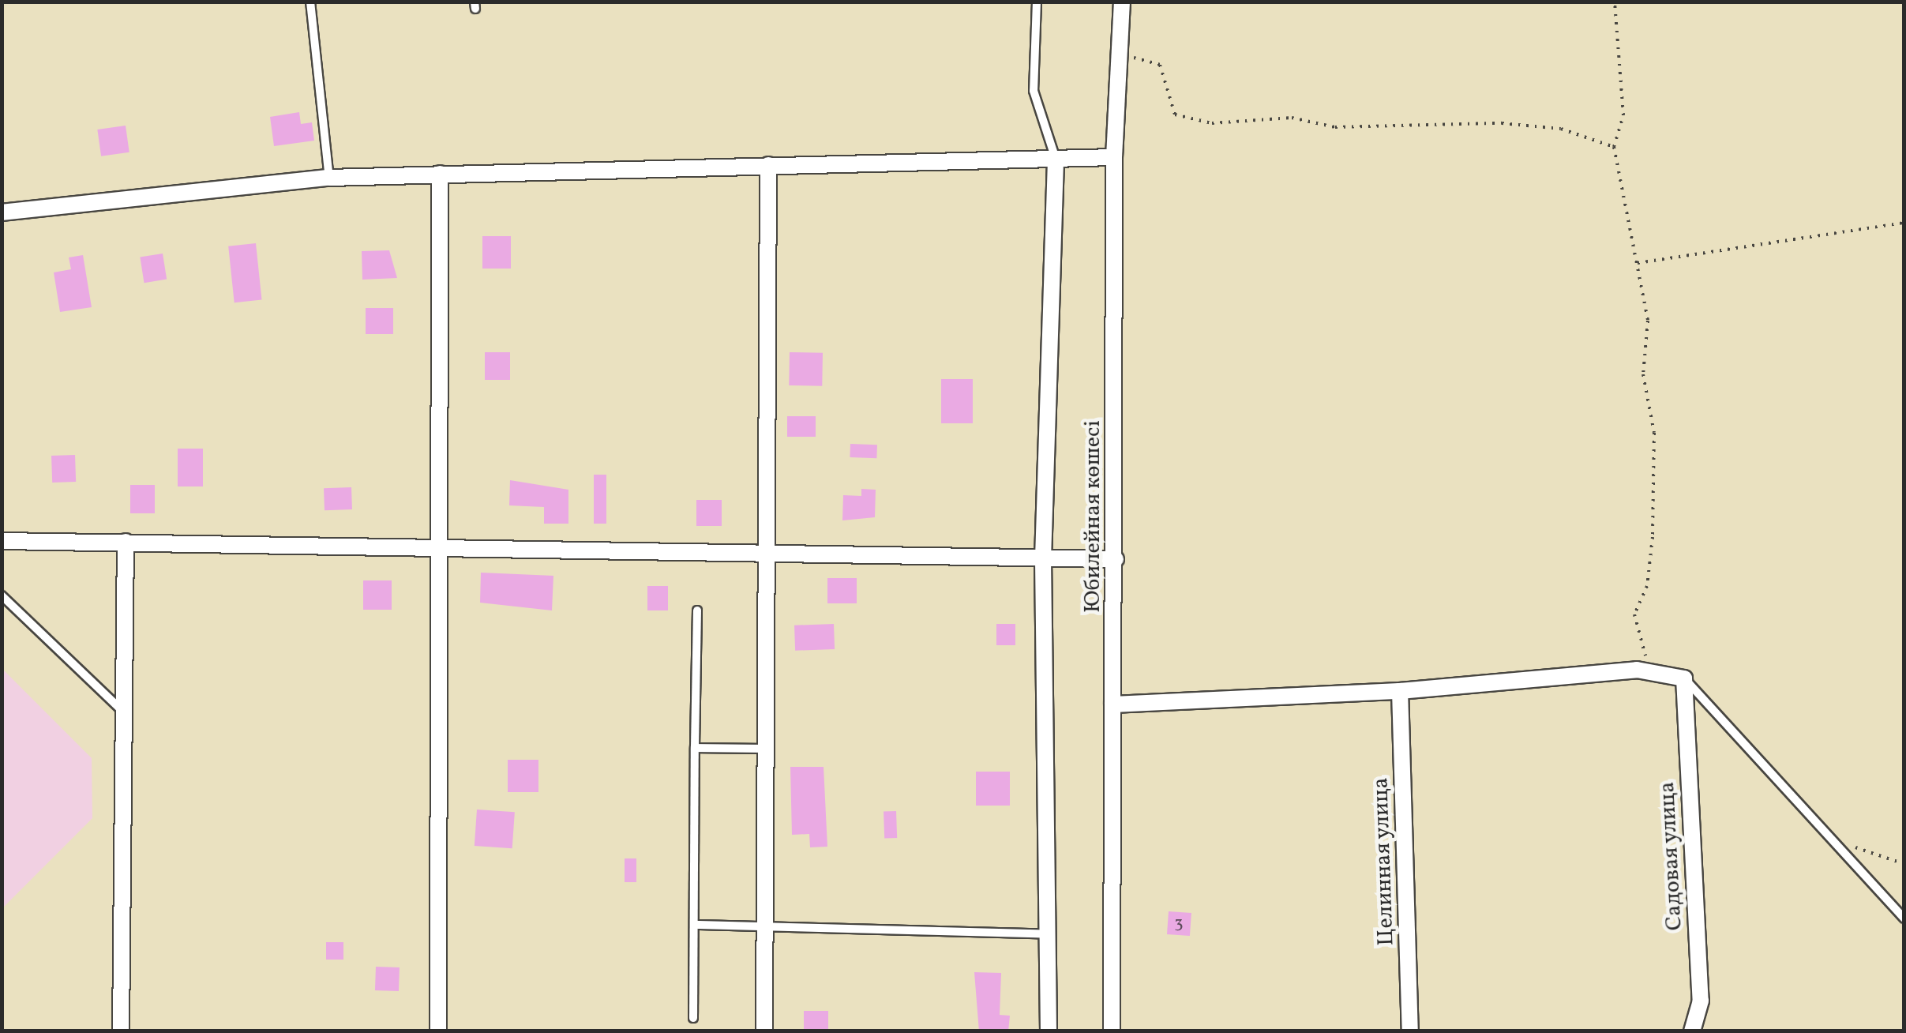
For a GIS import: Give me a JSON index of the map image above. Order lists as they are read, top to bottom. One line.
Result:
{"streets":{"street":["Юбилейная көшесі","Садовая улица","Целинная улица"]},"house_numbers":["3"]}
